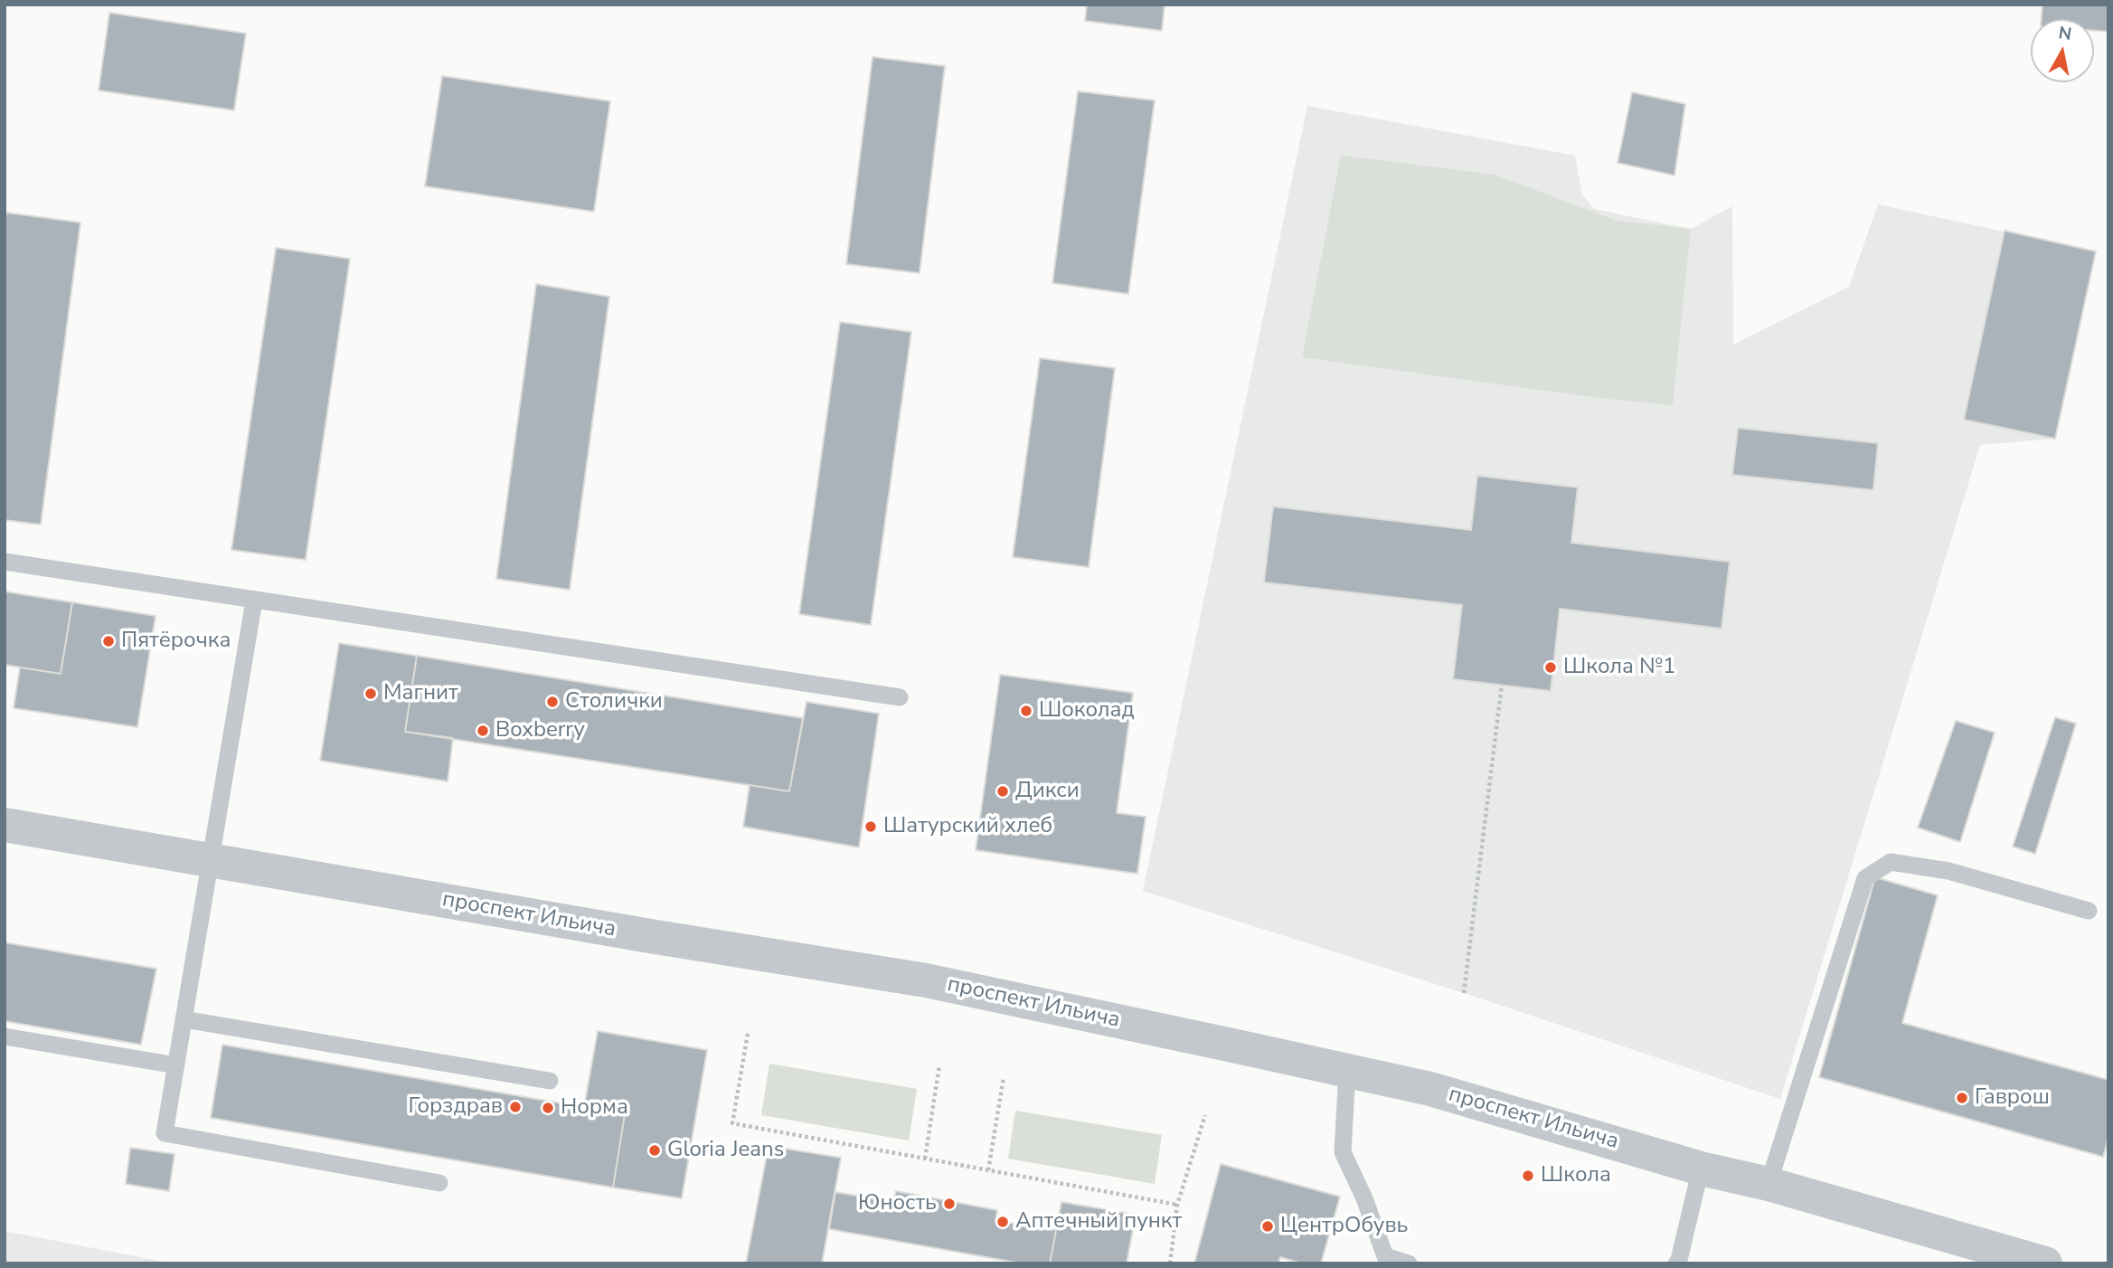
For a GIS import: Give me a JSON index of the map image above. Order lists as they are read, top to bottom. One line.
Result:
{"streets":{"street":["проспект Ильича"]},"places":["Пятёрочка","Школа №1","Магнит","Столички","Шоколад","Boxberry","Дикси","Шатурский хлеб","Гаврош","Горздрав","Норма","Gloria Jeans","Школа","Юность","Аптечный пункт","ЦентрОбувь"],"north":"top"}
